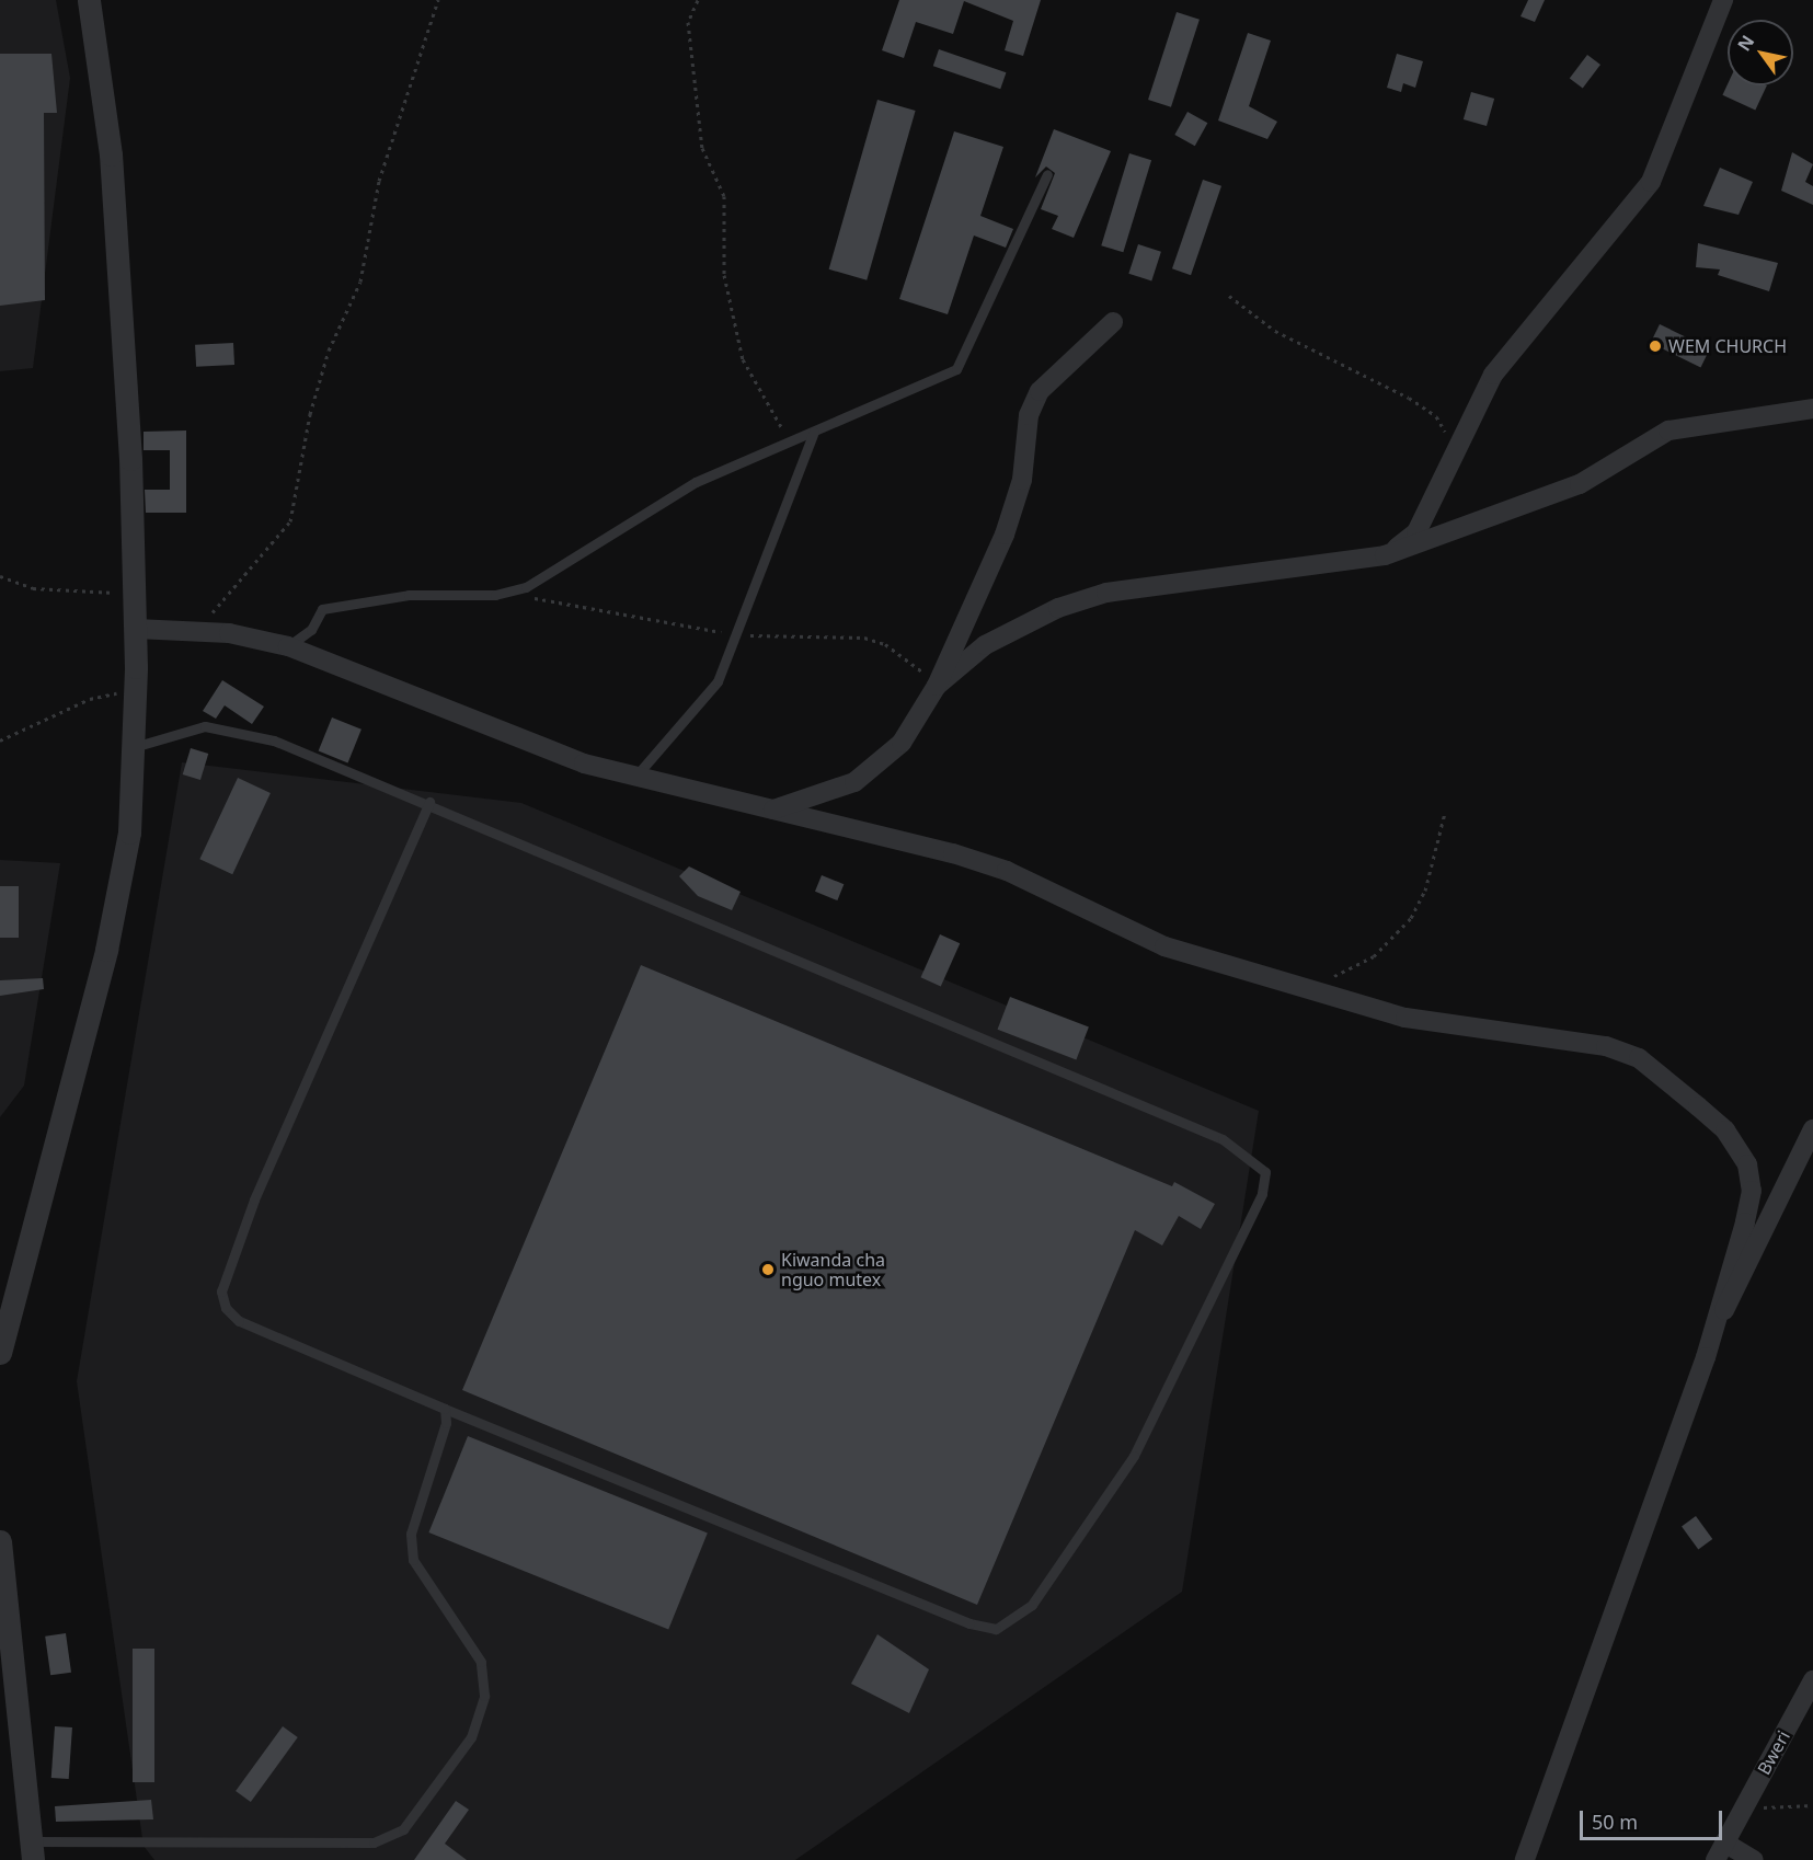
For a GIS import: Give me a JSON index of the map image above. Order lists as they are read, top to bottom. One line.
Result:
{"streets":{"street":["Bweri"]},"places":["WEM CHURCH","Kiwanda cha nguo mutex"],"scale_bar":"50 m","north":"top left"}
